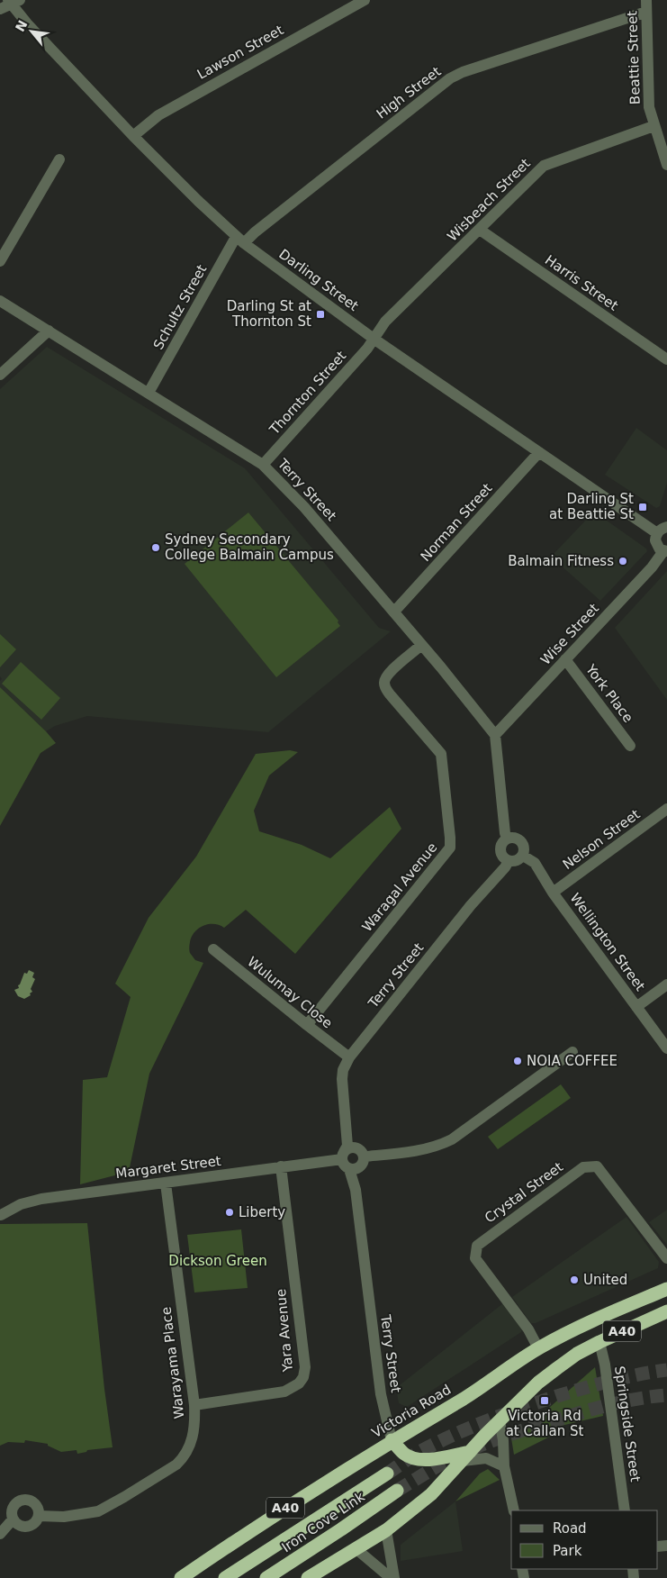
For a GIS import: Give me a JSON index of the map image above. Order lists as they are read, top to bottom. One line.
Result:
{"streets":{"highway":["A40","Victoria Road","Iron Cove Link"],"street":["Lawson Street","Beattie Street","High Street","Wisbeach Street","Darling Street","Harris Street","Schultz Street","Thornton Street","Terry Street","Norman Street","Wise Street","York Place","Nelson Street","Waragal Avenue","Wellington Street","Wulumay Close","Margaret Street","Crystal Street","Yara Avenue","Warayama Place","Springside Street"]},"crossings":[["Lawson Street","Darling Street"],["Beattie Street","High Street"],["Beattie Street","Wisbeach Street"],["High Street","Darling Street"],["High Street","Schultz Street"],["Wisbeach Street","Darling Street"],["Wisbeach Street","Harris Street"],["Wisbeach Street","Thornton Street"],["Darling Street","Schultz Street"],["Darling Street","Thornton Street"],["Darling Street","Norman Street"],["Schultz Street","Terry Street"],["Thornton Street","Terry Street"],["Terry Street","Norman Street"],["Terry Street","Wise Street"],["Terry Street","Waragal Avenue"],["Terry Street","Wellington Street"],["Terry Street","Wulumay Close"],["Terry Street","Margaret Street"],["Terry Street","Victoria Road"],["Wise Street","York Place"],["Nelson Street","Wellington Street"],["Waragal Avenue","Wulumay Close"],["Margaret Street","Yara Avenue"],["Margaret Street","Warayama Place"],["Crystal Street","Victoria Road"],["Yara Avenue","Warayama Place"],["A40","Springside Street"]],"parks":["Dickson Green"],"places":{"transit":["Darling St at Thornton St","Darling St at Beattie St","Victoria Rd at Callan St"],"other":["Sydney Secondary College Balmain Campus","Balmain Fitness","NOIA COFFEE","Liberty","United"]},"legend":["Road","Park"],"north":"top left"}
